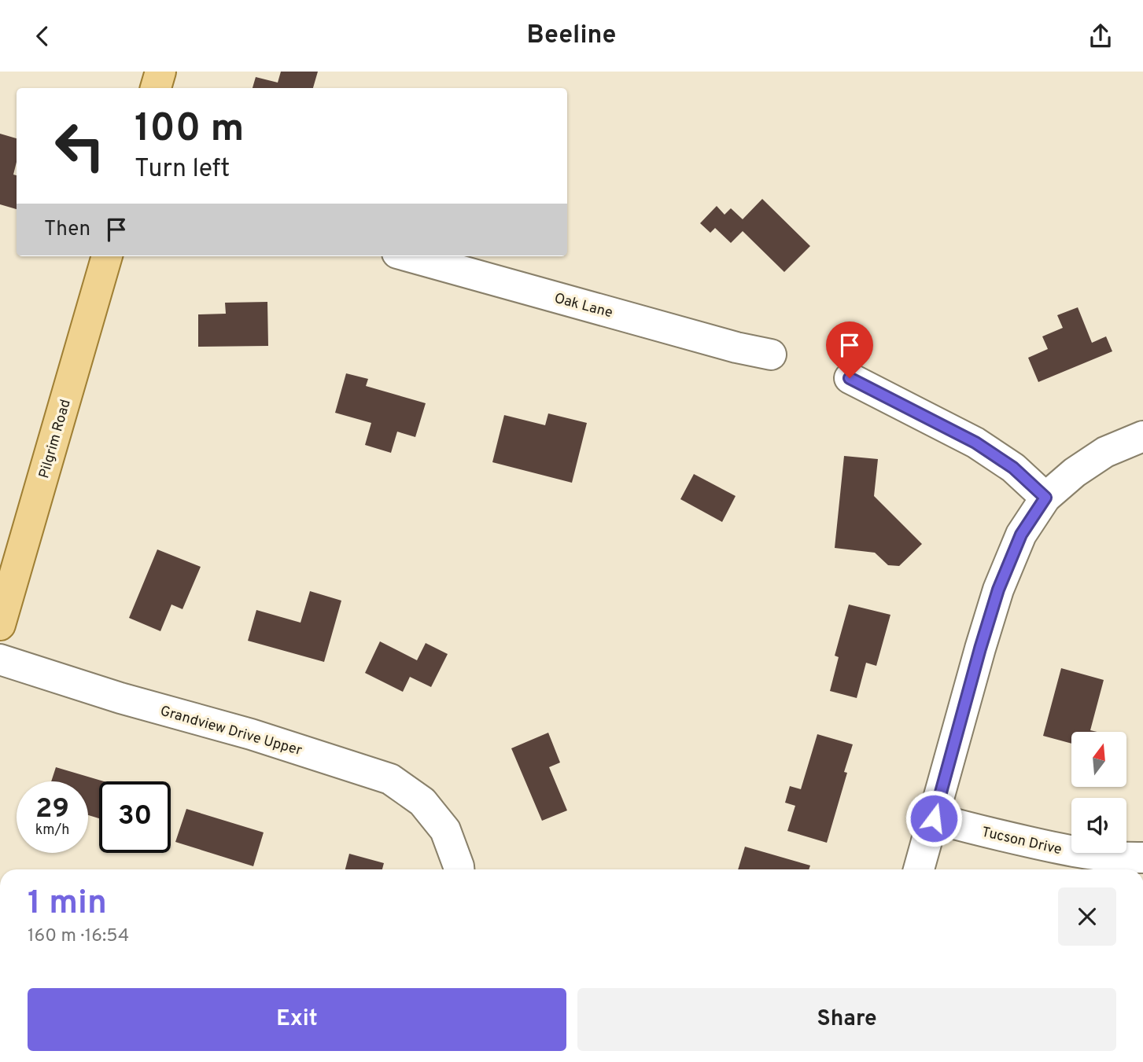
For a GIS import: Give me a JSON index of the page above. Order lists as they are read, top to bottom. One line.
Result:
{"streets":{"main road":["Pilgrim Road"],"street":["Oak Lane","Grandview Drive Upper","Tucson Drive"]},"north":"top","page":{"header":"Beeline","turn":["100 m","Turn left"],"then":"Then","speed":"29 km/h","limit":"30","heading":["1 min","160 m · 16:54"],"buttons":["Exit","Share"]}}
